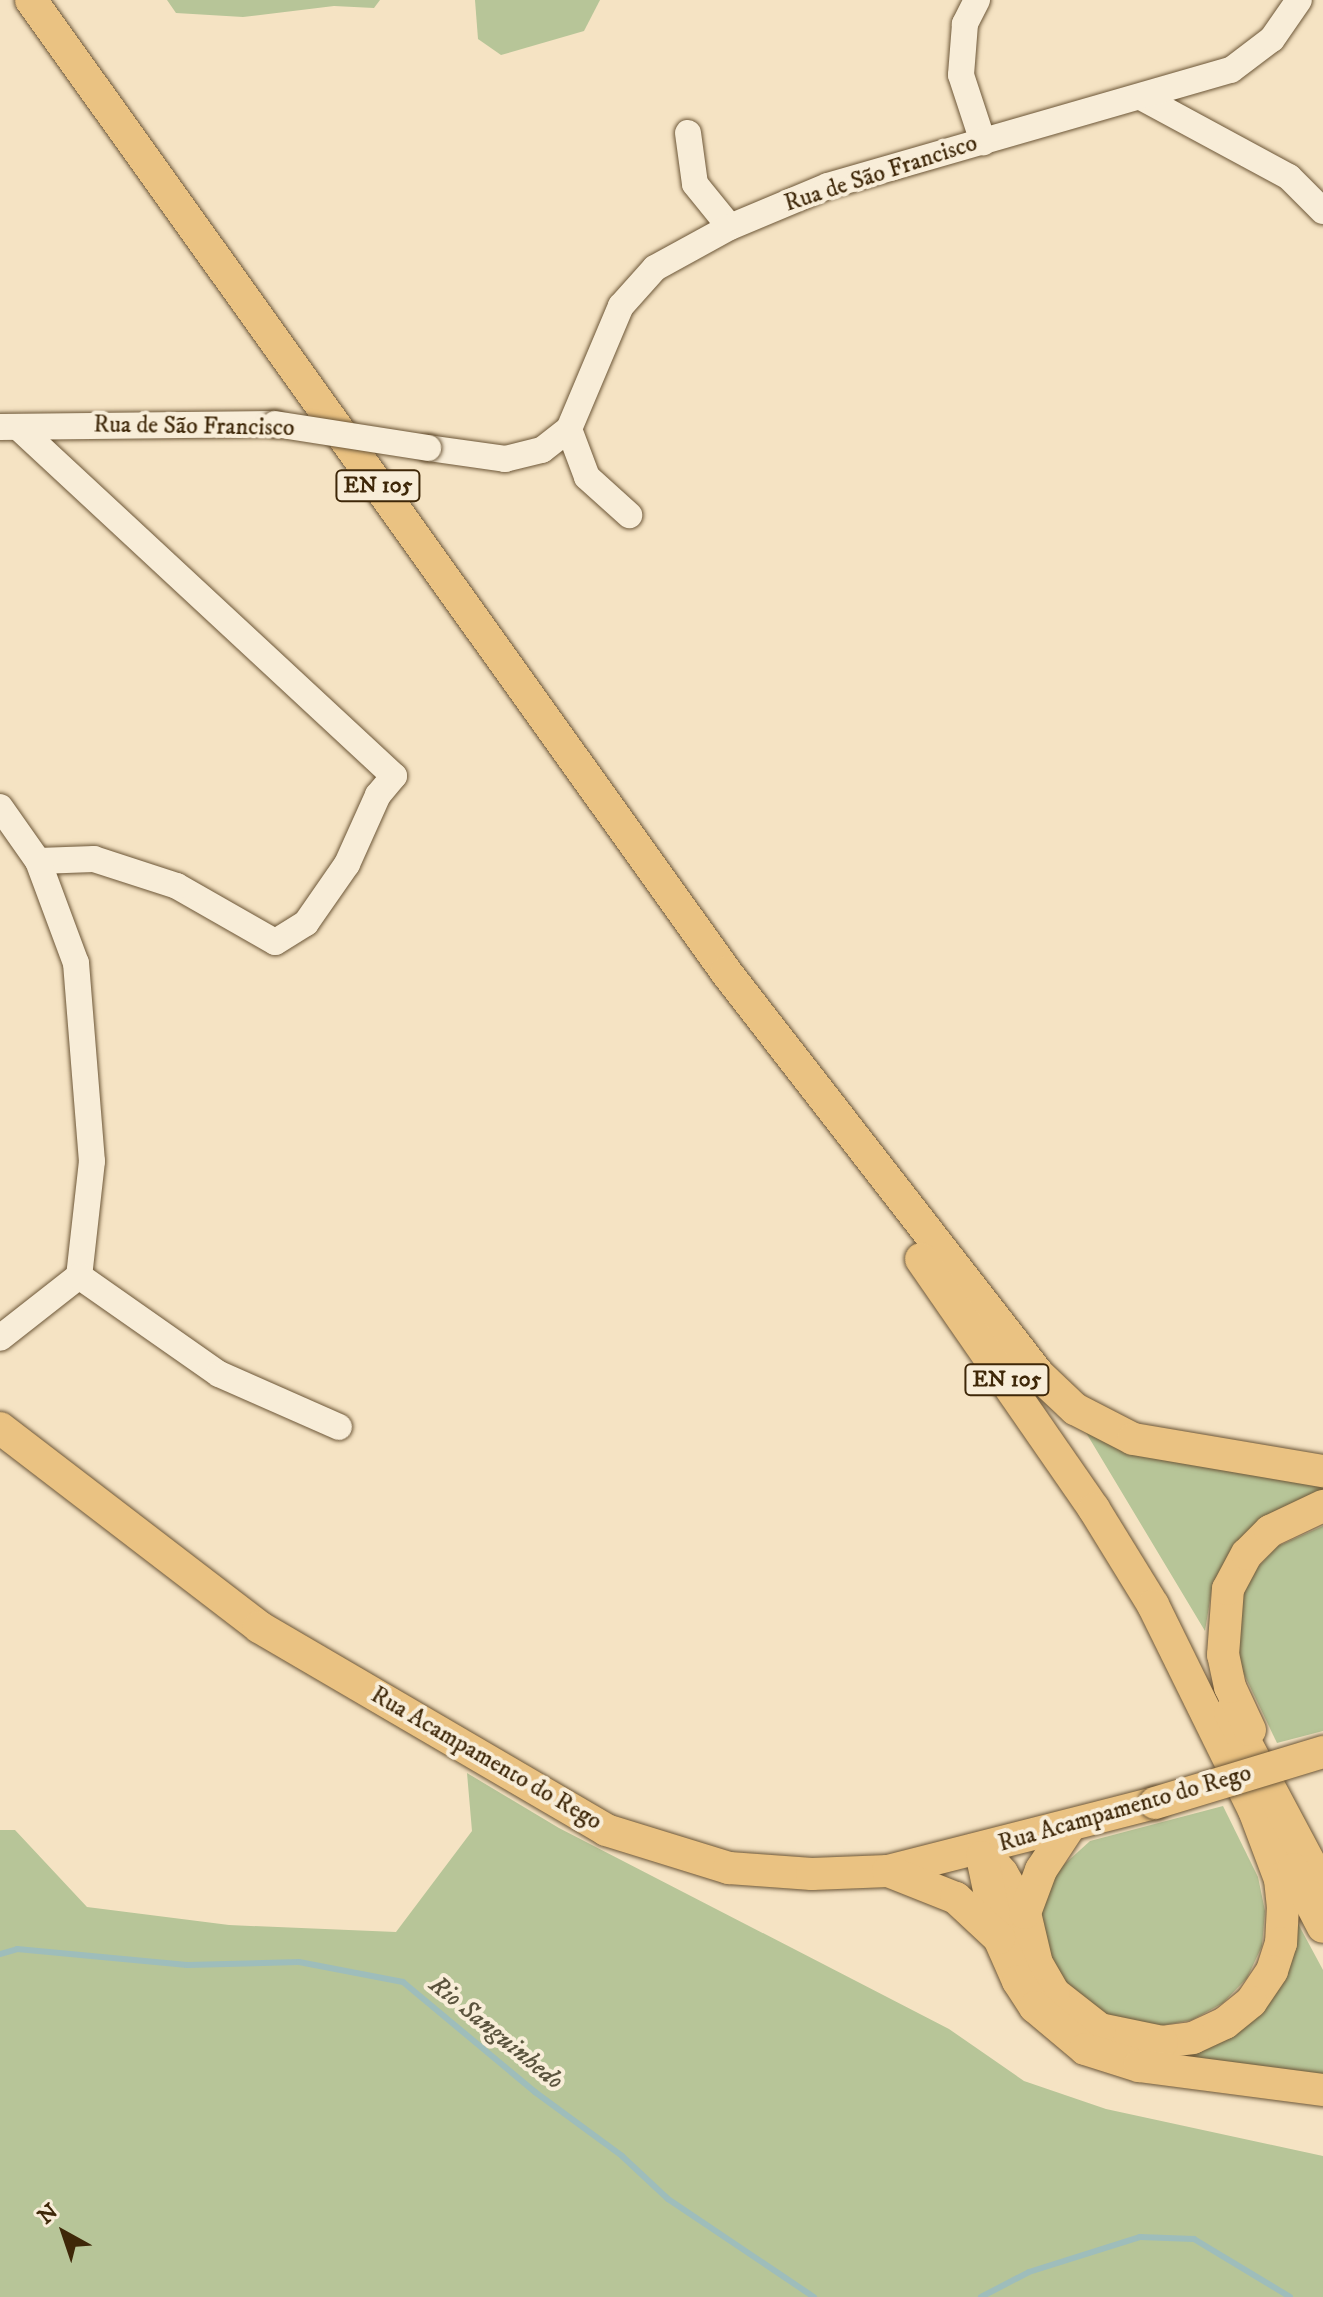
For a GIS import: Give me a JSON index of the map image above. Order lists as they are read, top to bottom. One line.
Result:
{"streets":{"main road":["EN 105","Rua Acampamento do Rego"],"street":["Rua de São Francisco"]},"water":["Rio Sanguinhedo"],"north":"top left"}
